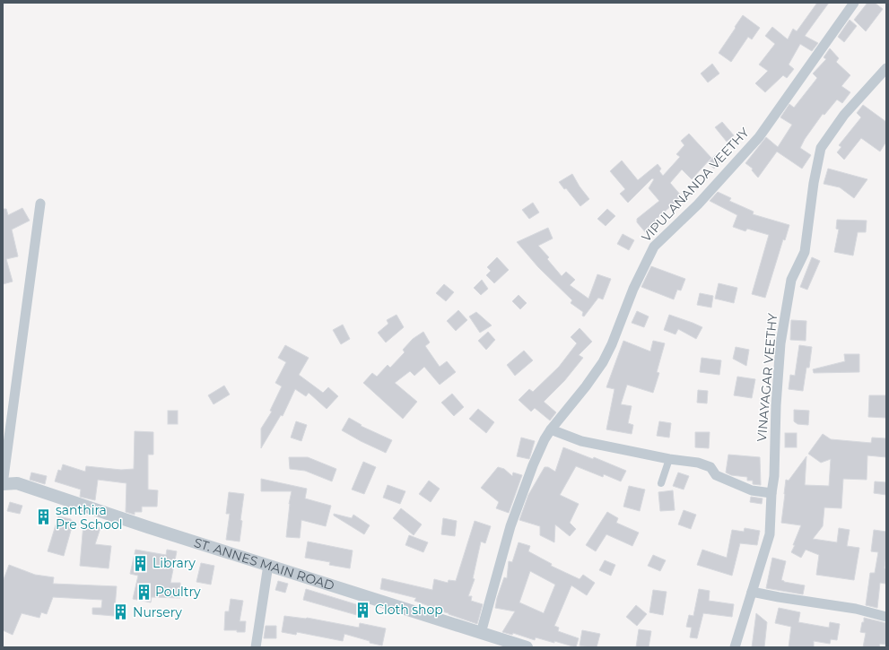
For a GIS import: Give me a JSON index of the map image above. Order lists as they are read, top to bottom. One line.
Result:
{"streets":{"street":["VIPULANANDA VEETHY","VINAYAGAR VEETHY","ST. ANNES MAIN ROAD"]},"crossings":[["VIPULANANDA VEETHY","ST. ANNES MAIN ROAD"]],"places":{"building":["santhira Pre School","Library","Poultry","Cloth shop","Nursery"]}}
